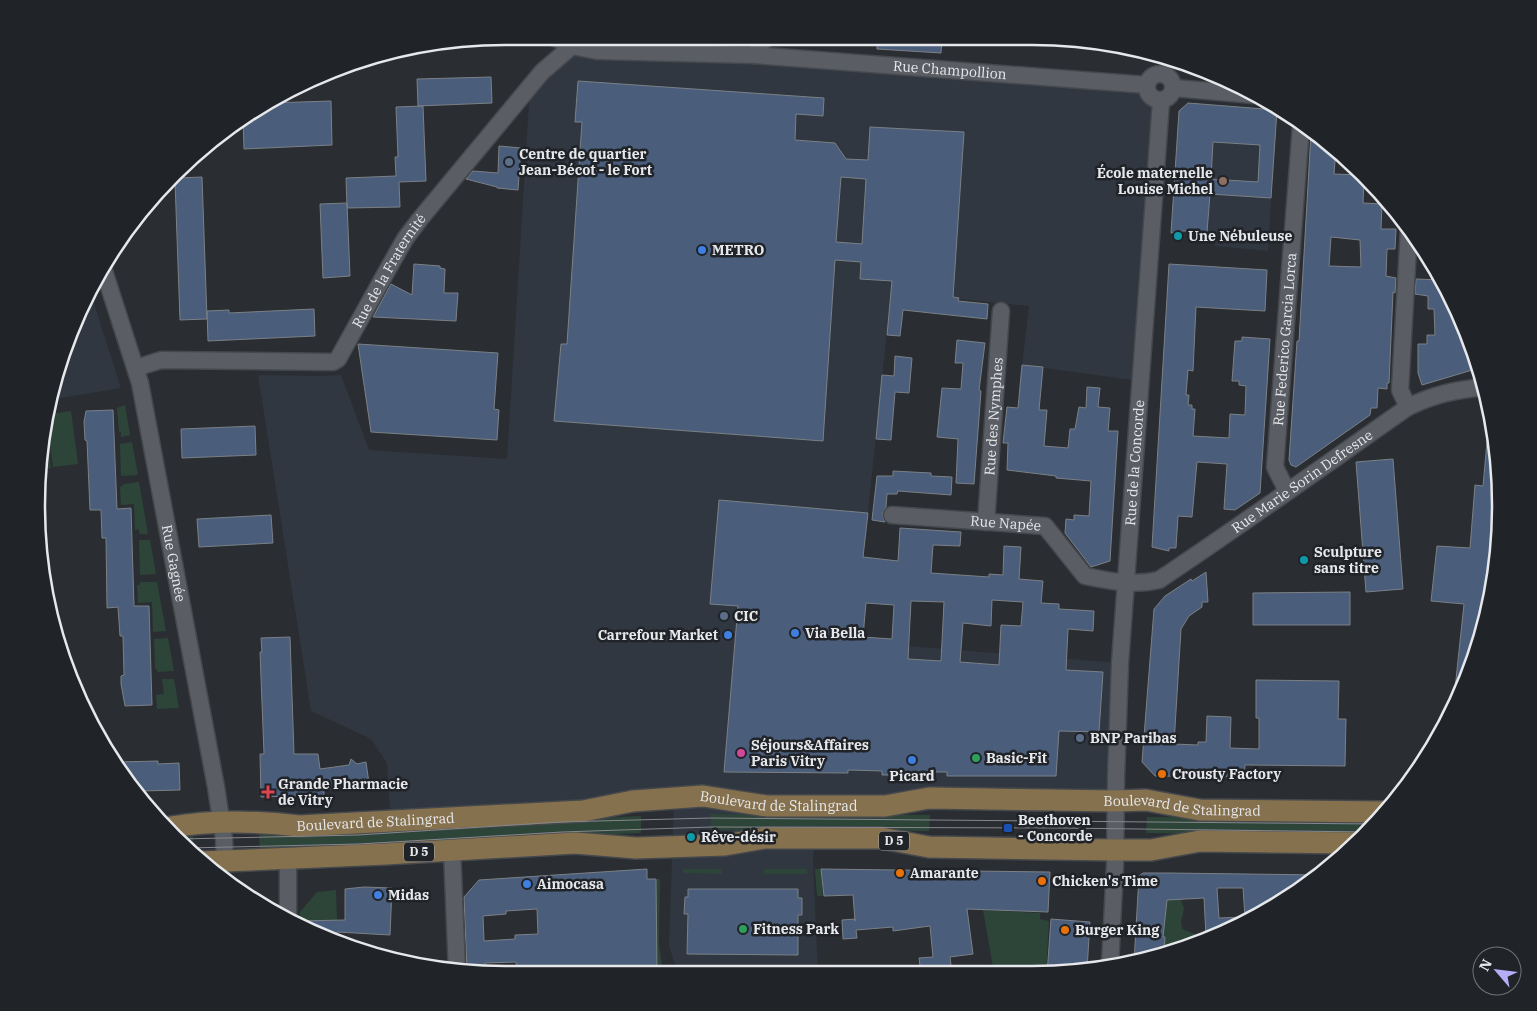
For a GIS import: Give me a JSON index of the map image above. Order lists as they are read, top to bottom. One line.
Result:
{"streets":{"main road":["Boulevard de Stalingrad","D 5"],"street":["Rue Champollion","Rue de la Fraternité","Rue Federico Garcia Lorca","Rue des Nymphes","Rue de la Concorde","Rue Marie Sorin Defresne","Rue Napée","Rue Gagnée"]},"crossings":[["Rue Champollion","Rue de la Concorde"],["Rue de la Fraternité","Rue Gagnée"],["Rue Federico Garcia Lorca","Rue Marie Sorin Defresne"],["Rue des Nymphes","Rue Napée"],["Rue de la Concorde","Rue Marie Sorin Defresne"],["Rue de la Concorde","Rue Napée"],["Rue de la Concorde","Boulevard de Stalingrad"],["Rue de la Concorde","D 5"],["Rue Marie Sorin Defresne","Rue Napée"],["Rue Gagnée","Boulevard de Stalingrad"],["Rue Gagnée","D 5"]],"places":{"other":["Centre de quartier Jean-Bécot - le Fort","École maternelle Louise Michel","Une Nébuleuse","METRO","Sculpture sans titre","CIC","Via Bella","Carrefour Market","BNP Paribas","Séjours&Affaires Paris Vitry","Basic-Fit","Picard","Crousty Factory","Rêve-désir","Amarante","Chicken's Time","Aimocasa","Midas","Fitness Park","Burger King"],"health":["Grande Pharmacie de Vitry"],"transit":["Beethoven - Concorde"]},"north":"top left"}
